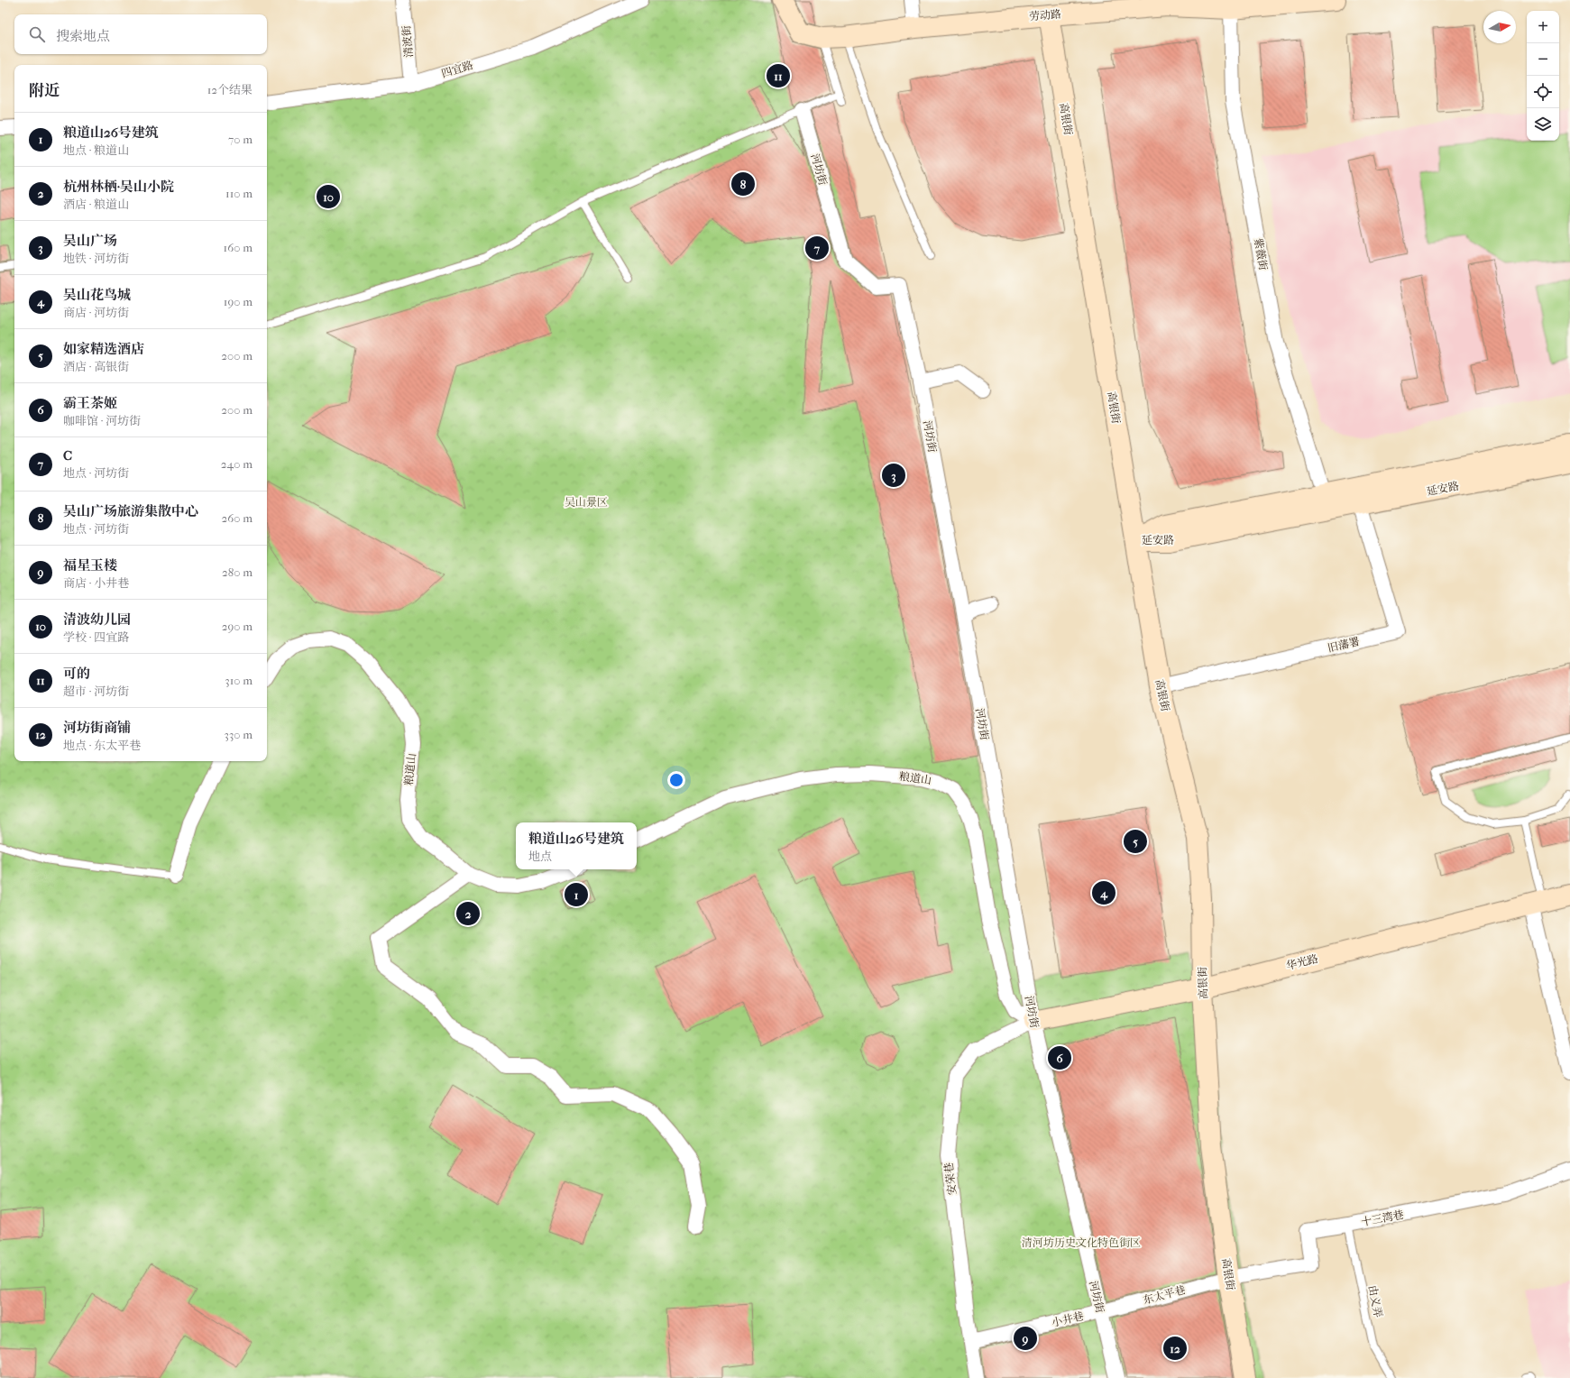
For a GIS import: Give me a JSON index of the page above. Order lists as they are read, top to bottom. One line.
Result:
{"streets":{"street":["劳动路","清波街","四宜路","高银街","河坊街","紫薇街","延安路","旧藩署","粮道山","华光路","安荣巷","十三湾巷","东太平巷","小井巷"],"lane":["由义弄"]},"crossings":[["劳动路","高银街"],["劳动路","紫薇街"],["清波街","四宜路"],["高银街","延安路"],["高银街","旧藩署"],["高银街","华光路"],["高银街","十三湾巷"],["高银街","东太平巷"],["河坊街","粮道山"],["河坊街","华光路"],["河坊街","安荣巷"],["河坊街","东太平巷"],["河坊街","小井巷"],["紫薇街","延安路"],["延安路","旧藩署"],["粮道山","华光路"],["粮道山","安荣巷"],["华光路","安荣巷"],["安荣巷","小井巷"],["十三湾巷","东太平巷"],["十三湾巷","由义弄"],["东太平巷","小井巷"]],"parks":["吴山景区","清河坊历史文化特色街区"],"north":"right","page":{"map_buttons":["+","−"],"search":"搜索地点","pins":["11","8","10","7","3","5","4","1","2","6","9","12"],"heading":["附近","12个结果"],"list":[{"mark":"1","name":"粮道山26号建筑","note":"地点 · 粮道山","value":"70 m"},{"mark":"2","name":"杭州林栖·吴山小院","note":"酒店 · 粮道山","value":"110 m"},{"mark":"3","name":"吴山广场","note":"地铁 · 河坊街","value":"160 m"},{"mark":"4","name":"吴山花鸟城","note":"商店 · 河坊街","value":"190 m"},{"mark":"5","name":"如家精选酒店","note":"酒店 · 高银街","value":"200 m"},{"mark":"6","name":"霸王茶姬","note":"咖啡馆 · 河坊街","value":"200 m"},{"mark":"7","name":"C","note":"地点 · 河坊街","value":"240 m"},{"mark":"8","name":"吴山广场旅游集散中心","note":"地点 · 河坊街","value":"260 m"},{"mark":"9","name":"福星玉楼","note":"商店 · 小井巷","value":"280 m"},{"mark":"10","name":"清波幼儿园","note":"学校 · 四宜路","value":"290 m"},{"mark":"11","name":"可的","note":"超市 · 河坊街","value":"310 m"},{"mark":"12","name":"河坊街商铺","note":"地点 · 东太平巷","value":"330 m"}],"popup":["粮道山26号建筑","地点"]}}
